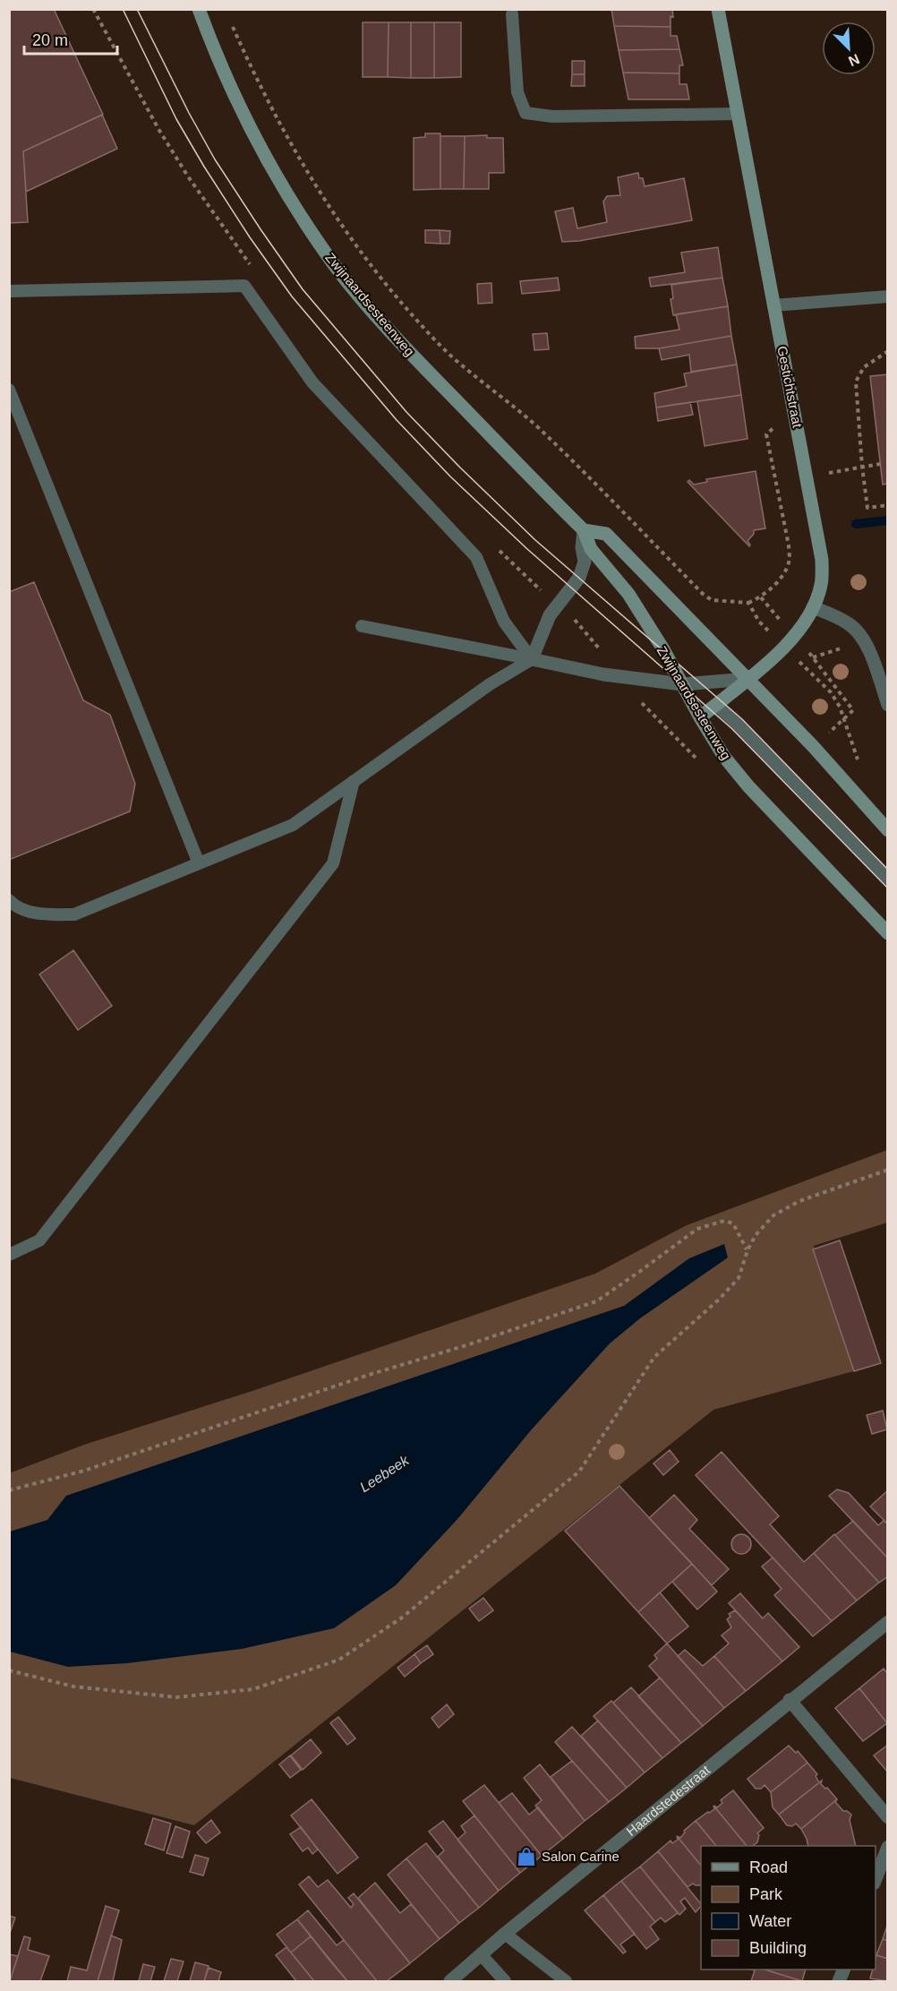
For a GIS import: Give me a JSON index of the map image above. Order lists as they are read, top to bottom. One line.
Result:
{"streets":{"street":["Zwijnaardsesteenweg","Gestichtstraat","Haardstedestraat"]},"crossings":[["Zwijnaardsesteenweg","Gestichtstraat"]],"water":["Leebeek"],"places":{"shop":["Salon Carine"]},"legend":["Road","Park","Water","Building"],"scale_bar":"20 m","north":"bottom right"}
